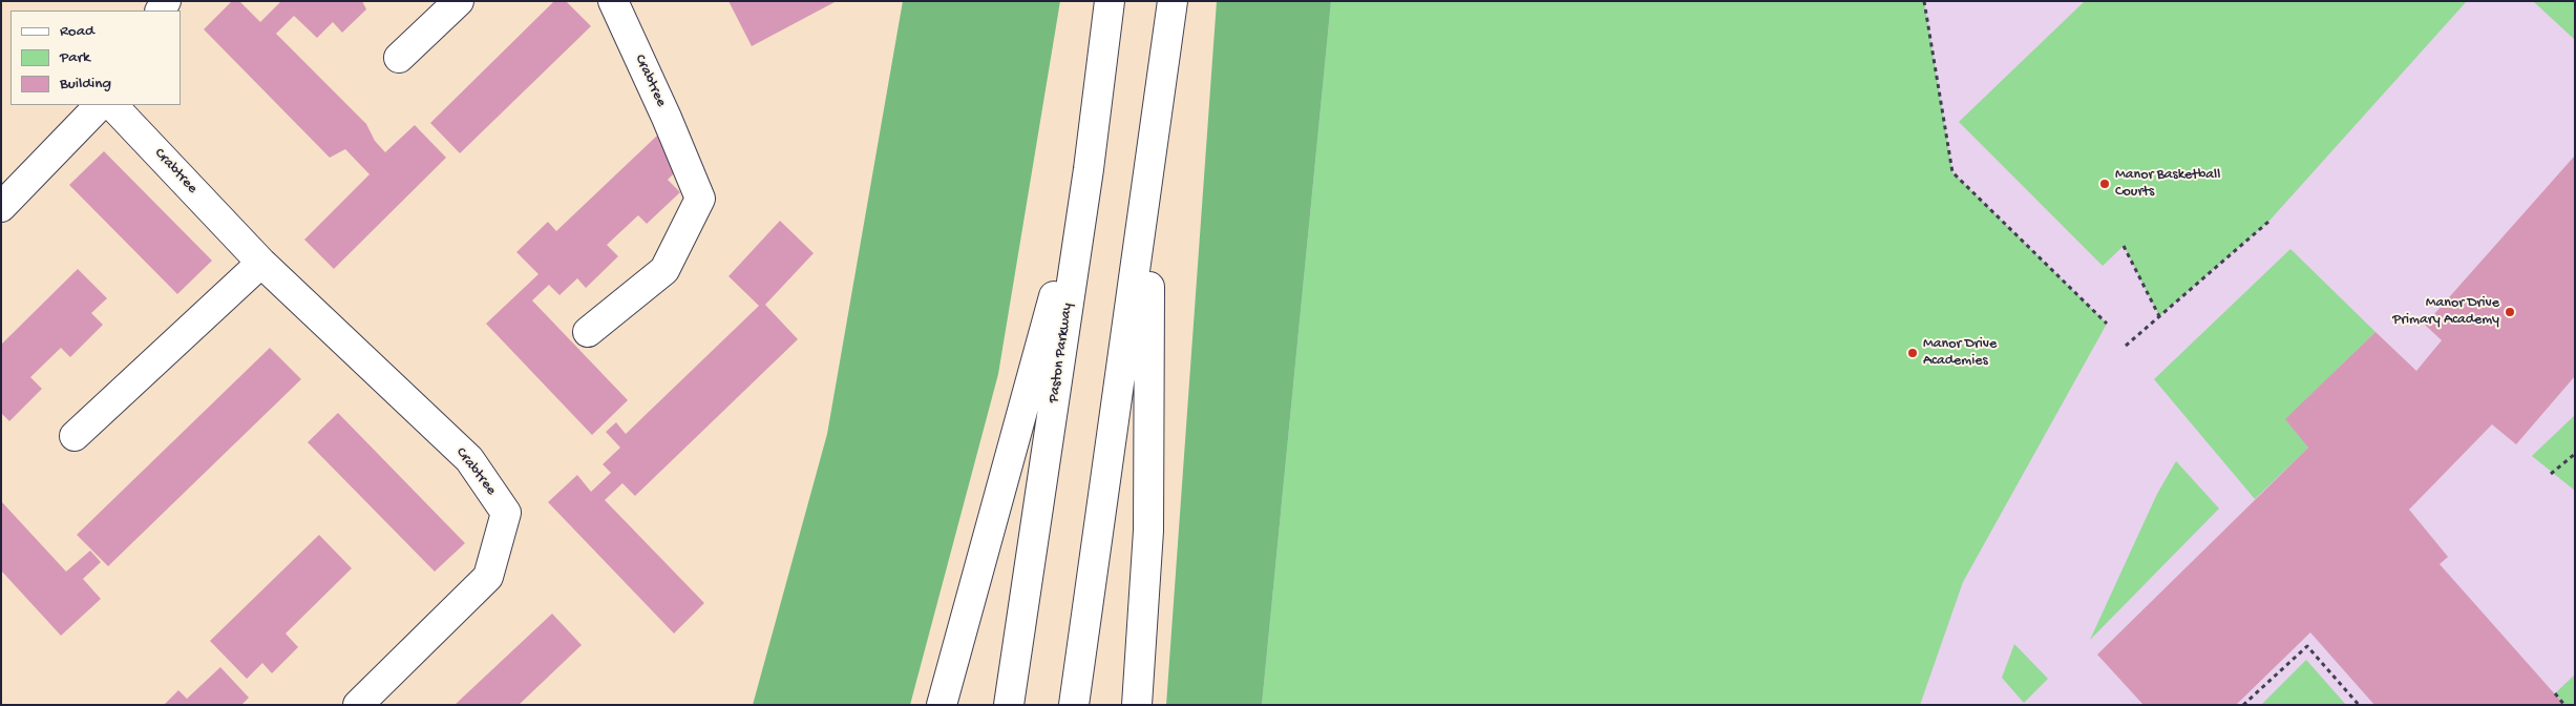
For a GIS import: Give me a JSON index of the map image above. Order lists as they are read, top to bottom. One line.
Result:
{"streets":{"main road":["Crabtree","Paston Parkway"]},"places":["Manor Basketball Courts","Manor Drive Primary Academy","Manor Drive Academies"],"legend":["Road","Park","Building"]}
